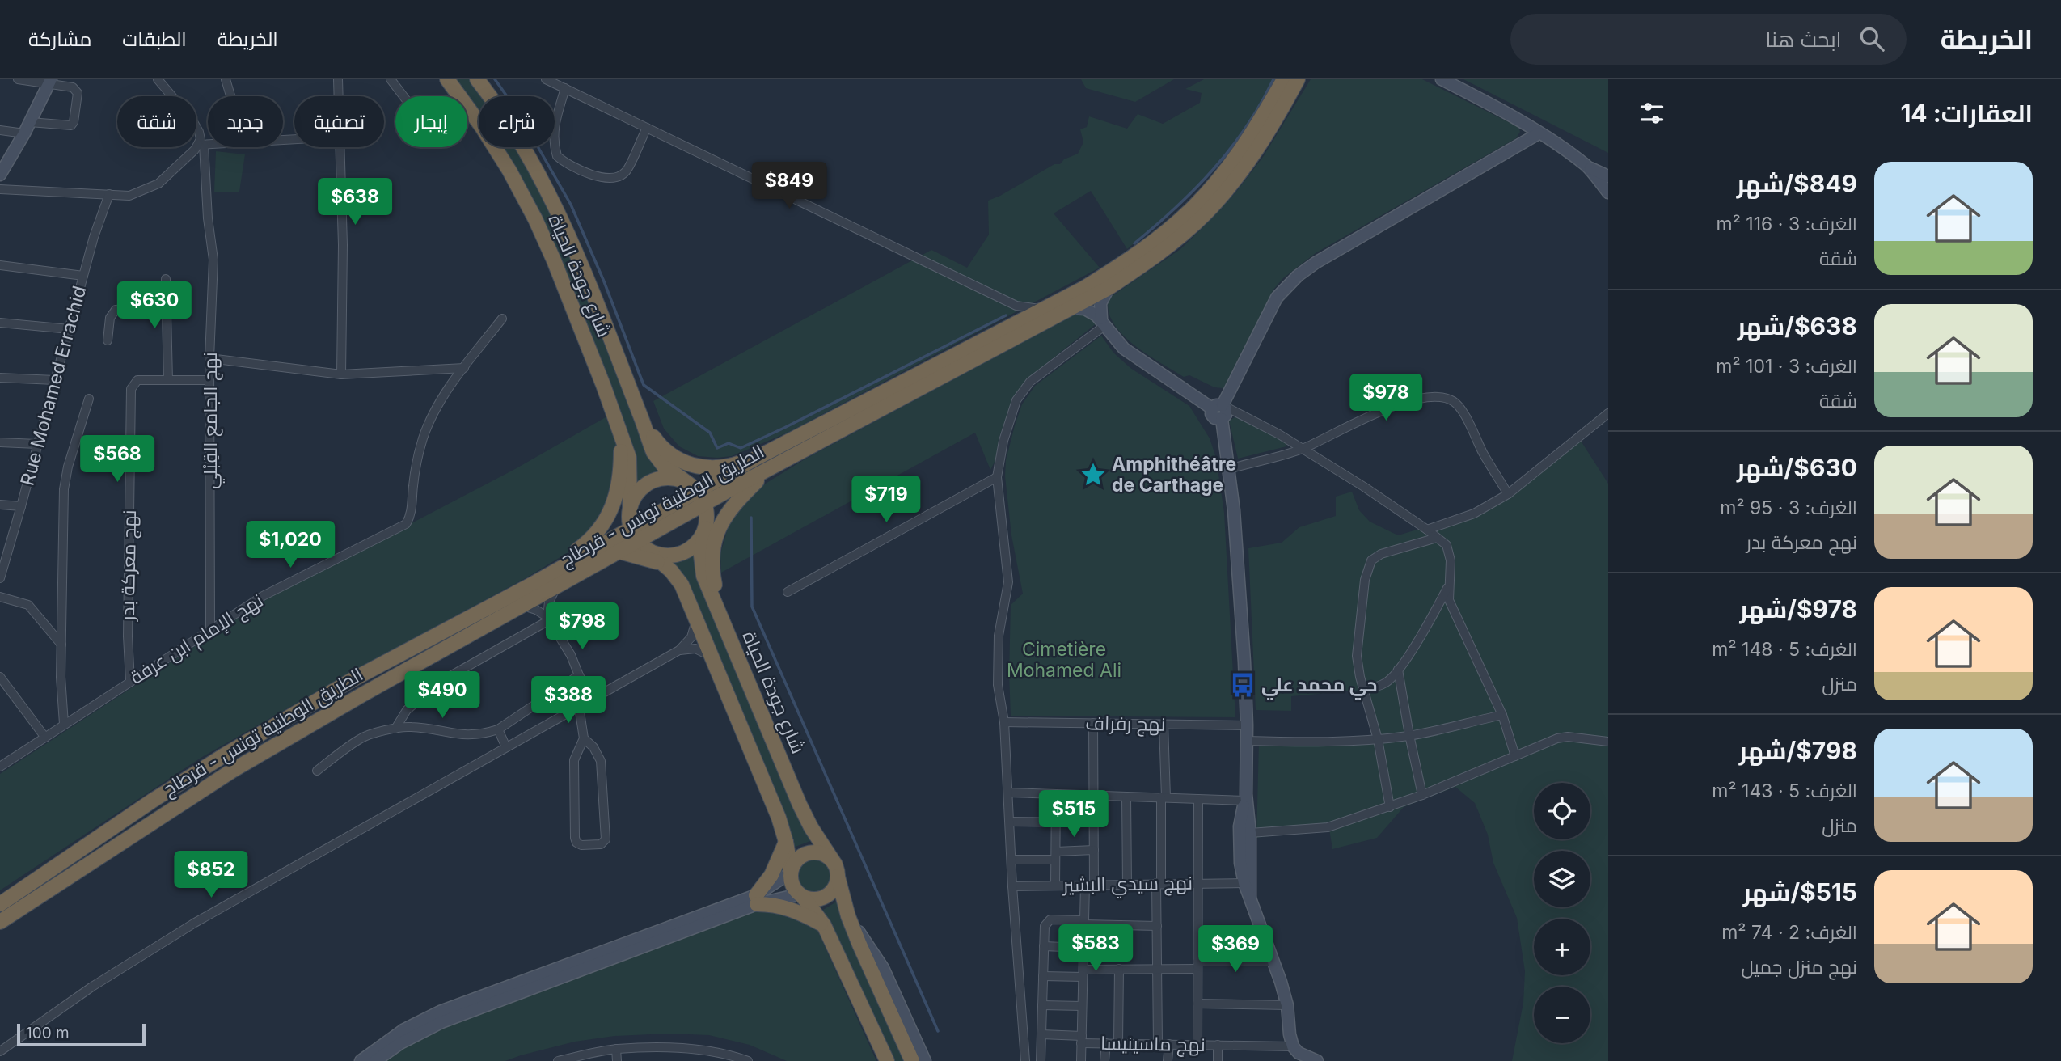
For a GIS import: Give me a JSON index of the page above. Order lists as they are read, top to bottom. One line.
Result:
{"streets":{"highway":["شارع جودة الحياة","الطريق الوطنية تونس - قرطاج"],"street":["Rue Mohamed Errachid","نهج الجامع القِبْلي","نهج معركة بدر","نهج الإمام ابن عرفة","نهج رفراف","نهج سيدي البشير","نهج ماسينيسا"]},"crossings":[["شارع جودة الحياة","الطريق الوطنية تونس - قرطاج"],["نهج الجامع القِبْلي","نهج معركة بدر"],["نهج الجامع القِبْلي","نهج الإمام ابن عرفة"],["نهج معركة بدر","نهج الإمام ابن عرفة"]],"parks":["Cimetière Mohamed Ali"],"places":{"place":["Amphithéâtre de Carthage"],"bus stop":["حي محمد علي"]},"scale_bar":"100 m","page":{"header":"الخريطة","search":"ابحث هنا","nav":["الخريطة","الطبقات","مشاركة"],"heading":"العقارات: 14","chip":["شراء","إيجار","تصفية","جديد","شقة"],"list":[{"name":"$849/شهر","note":"الغرف: 3 · 116 m² · شقة"},{"name":"$638/شهر","note":"الغرف: 3 · 101 m² · شقة"},{"name":"$630/شهر","note":"الغرف: 3 · 95 m² · نهج معركة بدر"},{"name":"$978/شهر","note":"الغرف: 5 · 148 m² · منزل"},{"name":"$798/شهر","note":"الغرف: 5 · 143 m² · منزل"},{"name":"$515/شهر","note":"الغرف: 2 · 74 m² · نهج منزل جميل"}],"price":["$849","$638","$630","$978","$568","$719","$1,020","$798","$490","$388","$515","$852","$583","$369"],"map_buttons":["+","−"],"scale":"100 m"}}
